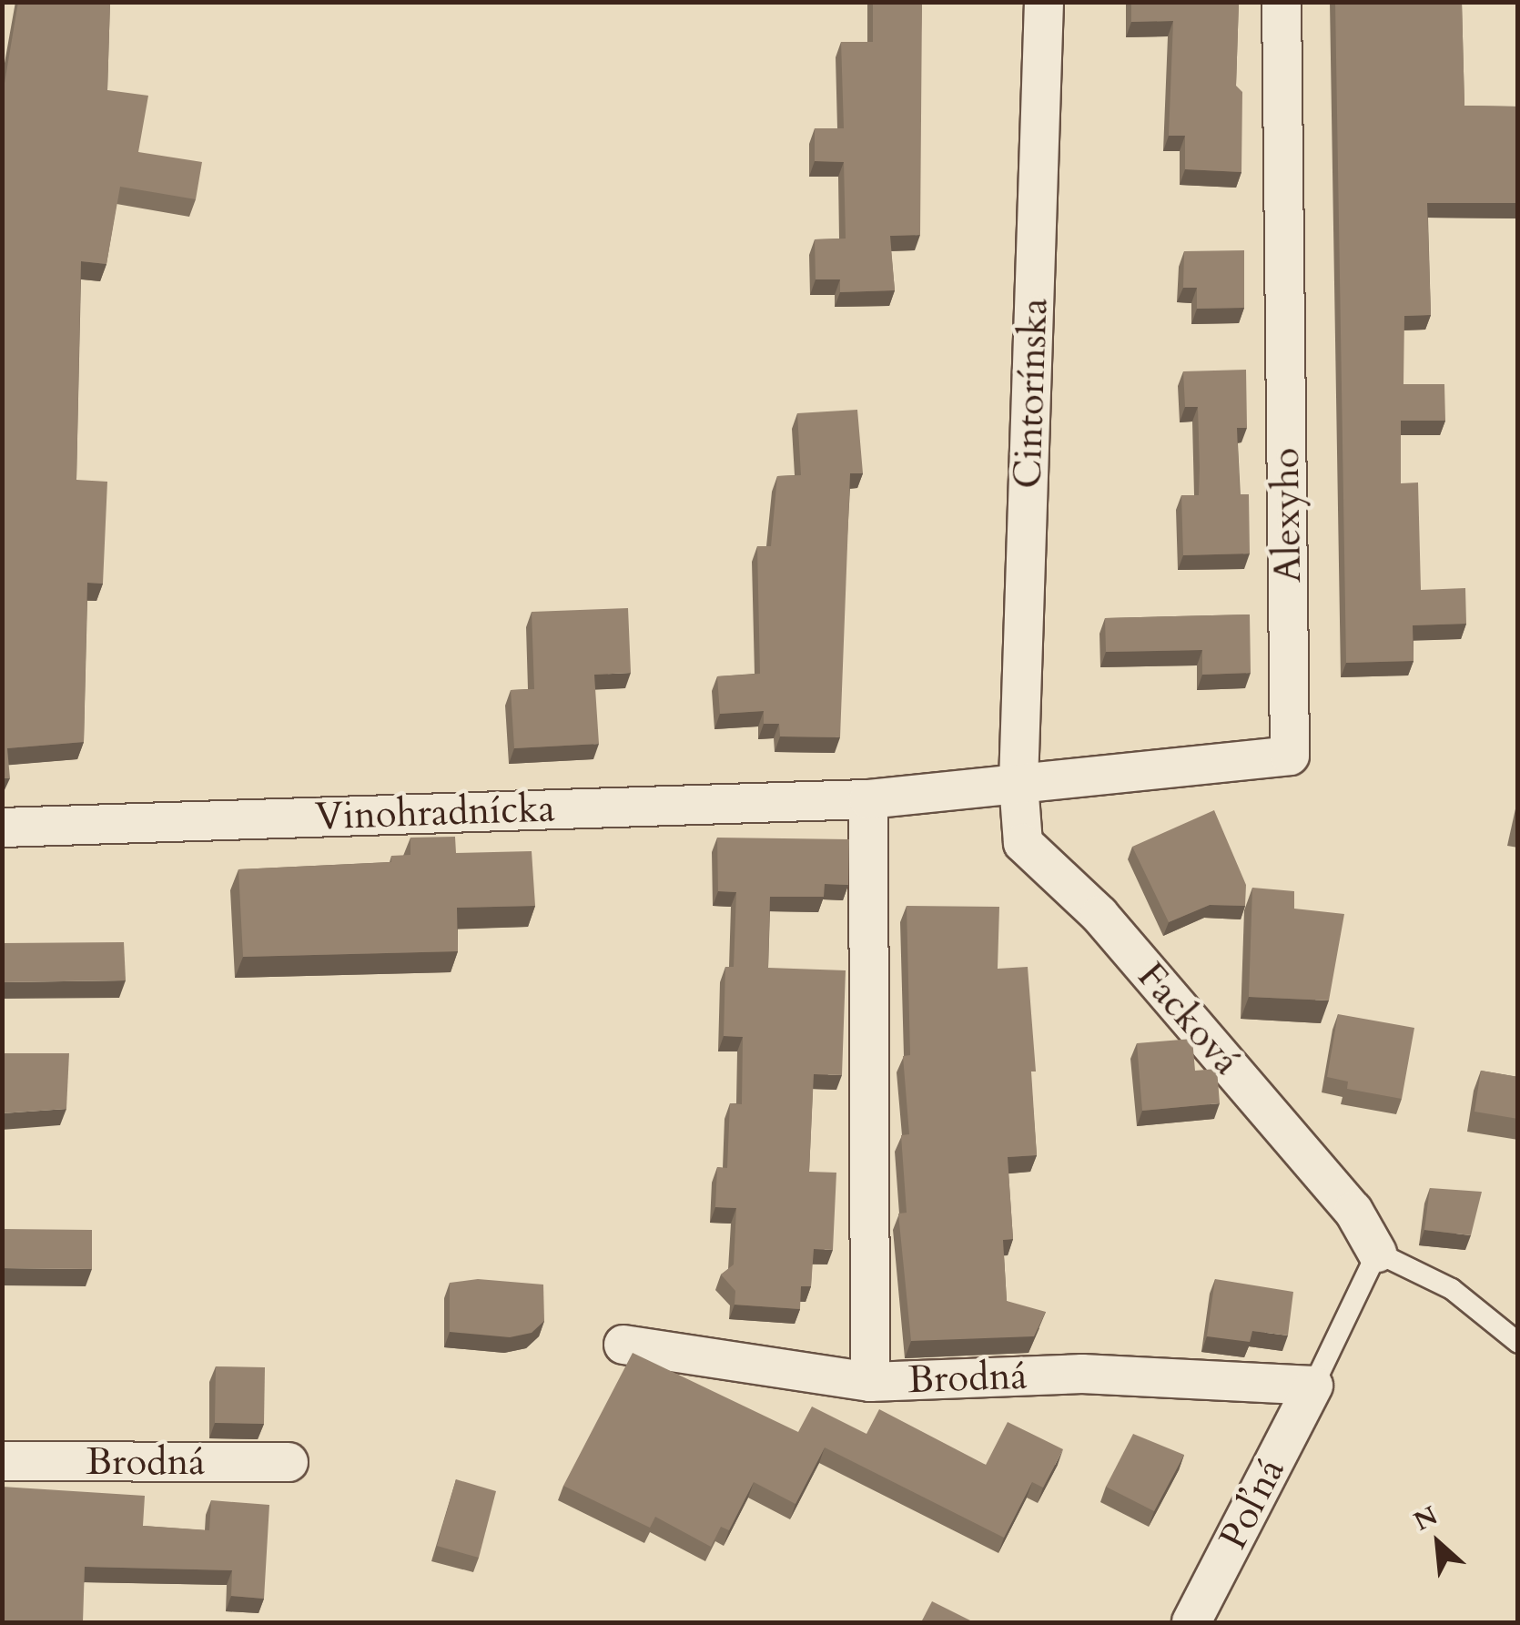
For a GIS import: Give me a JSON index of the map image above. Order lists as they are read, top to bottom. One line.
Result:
{"streets":{"street":["Cintorínska","Alexyho","Vinohradnícka","Facková","Brodná","Poľná"]},"crossings":[["Cintorínska","Alexyho"],["Cintorínska","Vinohradnícka"],["Cintorínska","Facková"],["Alexyho","Vinohradnícka"],["Alexyho","Facková"],["Vinohradnícka","Facková"],["Brodná","Poľná"]],"north":"top left"}
